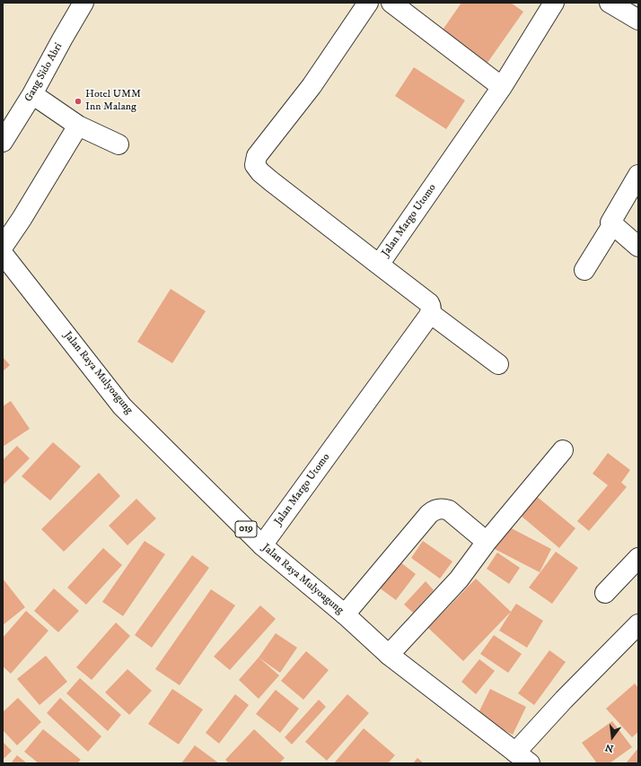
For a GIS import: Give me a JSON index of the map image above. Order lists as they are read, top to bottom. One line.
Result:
{"streets":{"street":["Gang Sido Abri","Jalan Margo Utomo","Jalan Raya Mulyoagung","019"]},"crossings":[["Jalan Margo Utomo","Jalan Raya Mulyoagung"]],"places":["Hotel UMM Inn Malang"],"north":"bottom"}
